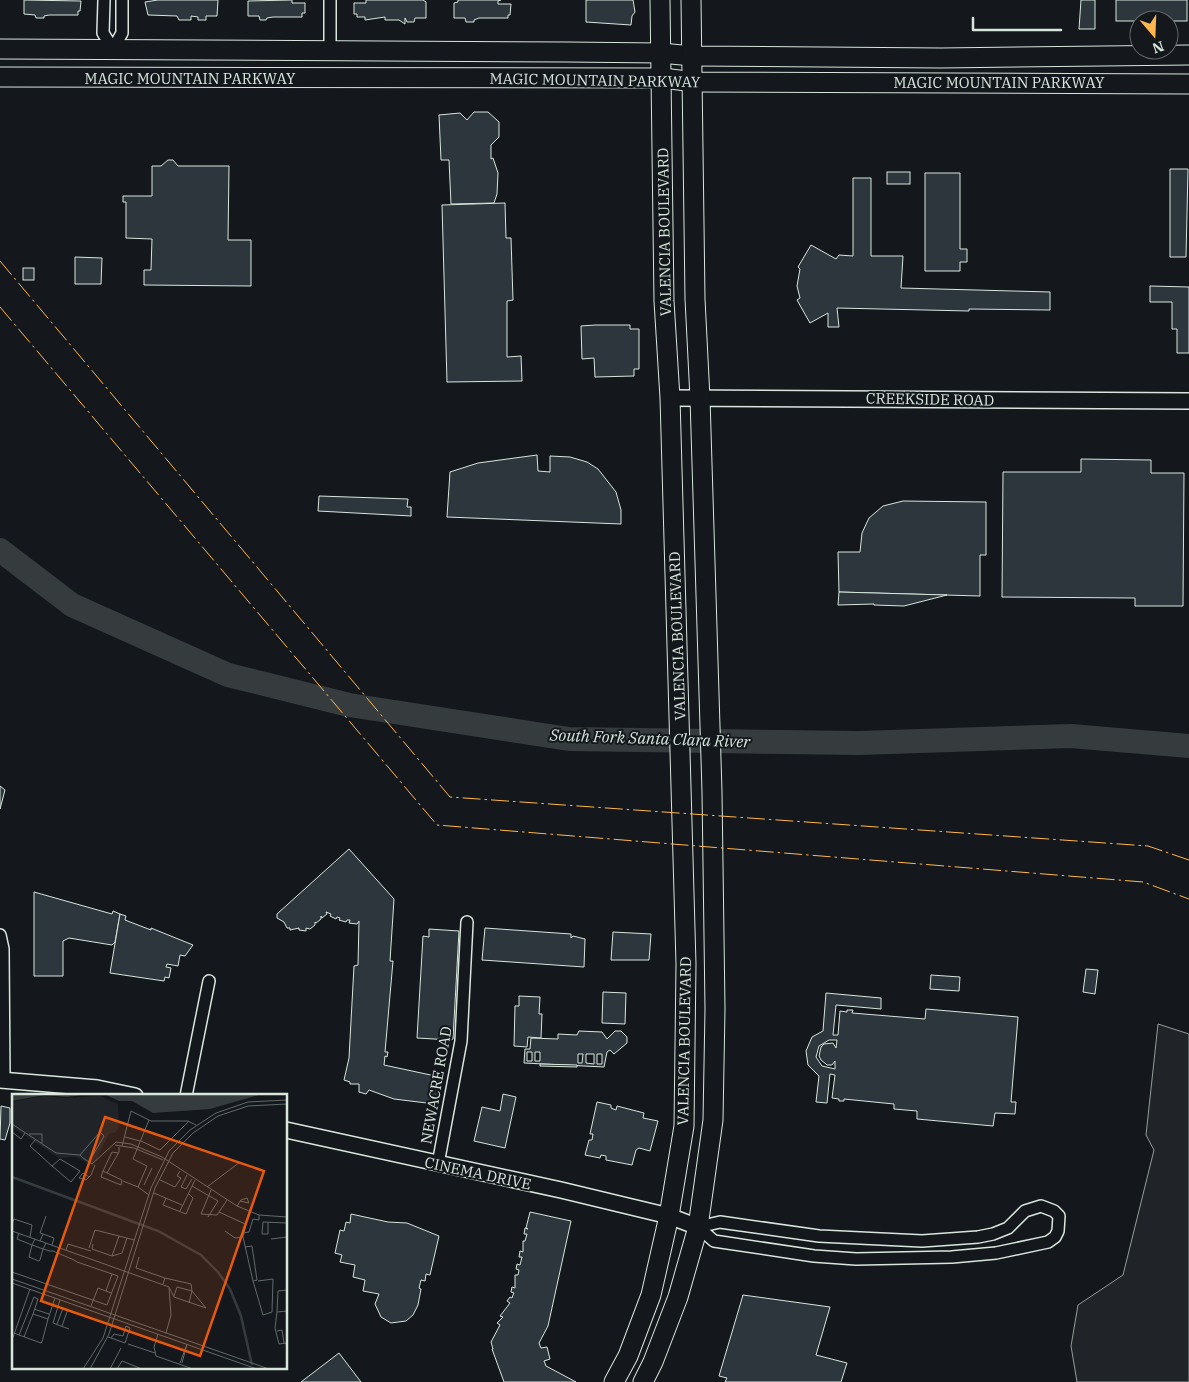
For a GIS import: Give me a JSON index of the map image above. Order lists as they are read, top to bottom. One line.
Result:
{"streets":{"main road":["MAGIC MOUNTAIN PARKWAY","VALENCIA BOULEVARD"],"street":["CREEKSIDE ROAD","NEWACRE ROAD","CINEMA DRIVE"]},"crossings":[["MAGIC MOUNTAIN PARKWAY","VALENCIA BOULEVARD"],["VALENCIA BOULEVARD","CREEKSIDE ROAD"],["VALENCIA BOULEVARD","CINEMA DRIVE"],["NEWACRE ROAD","CINEMA DRIVE"]],"water":["South Fork Santa Clara River"],"north":"bottom"}
